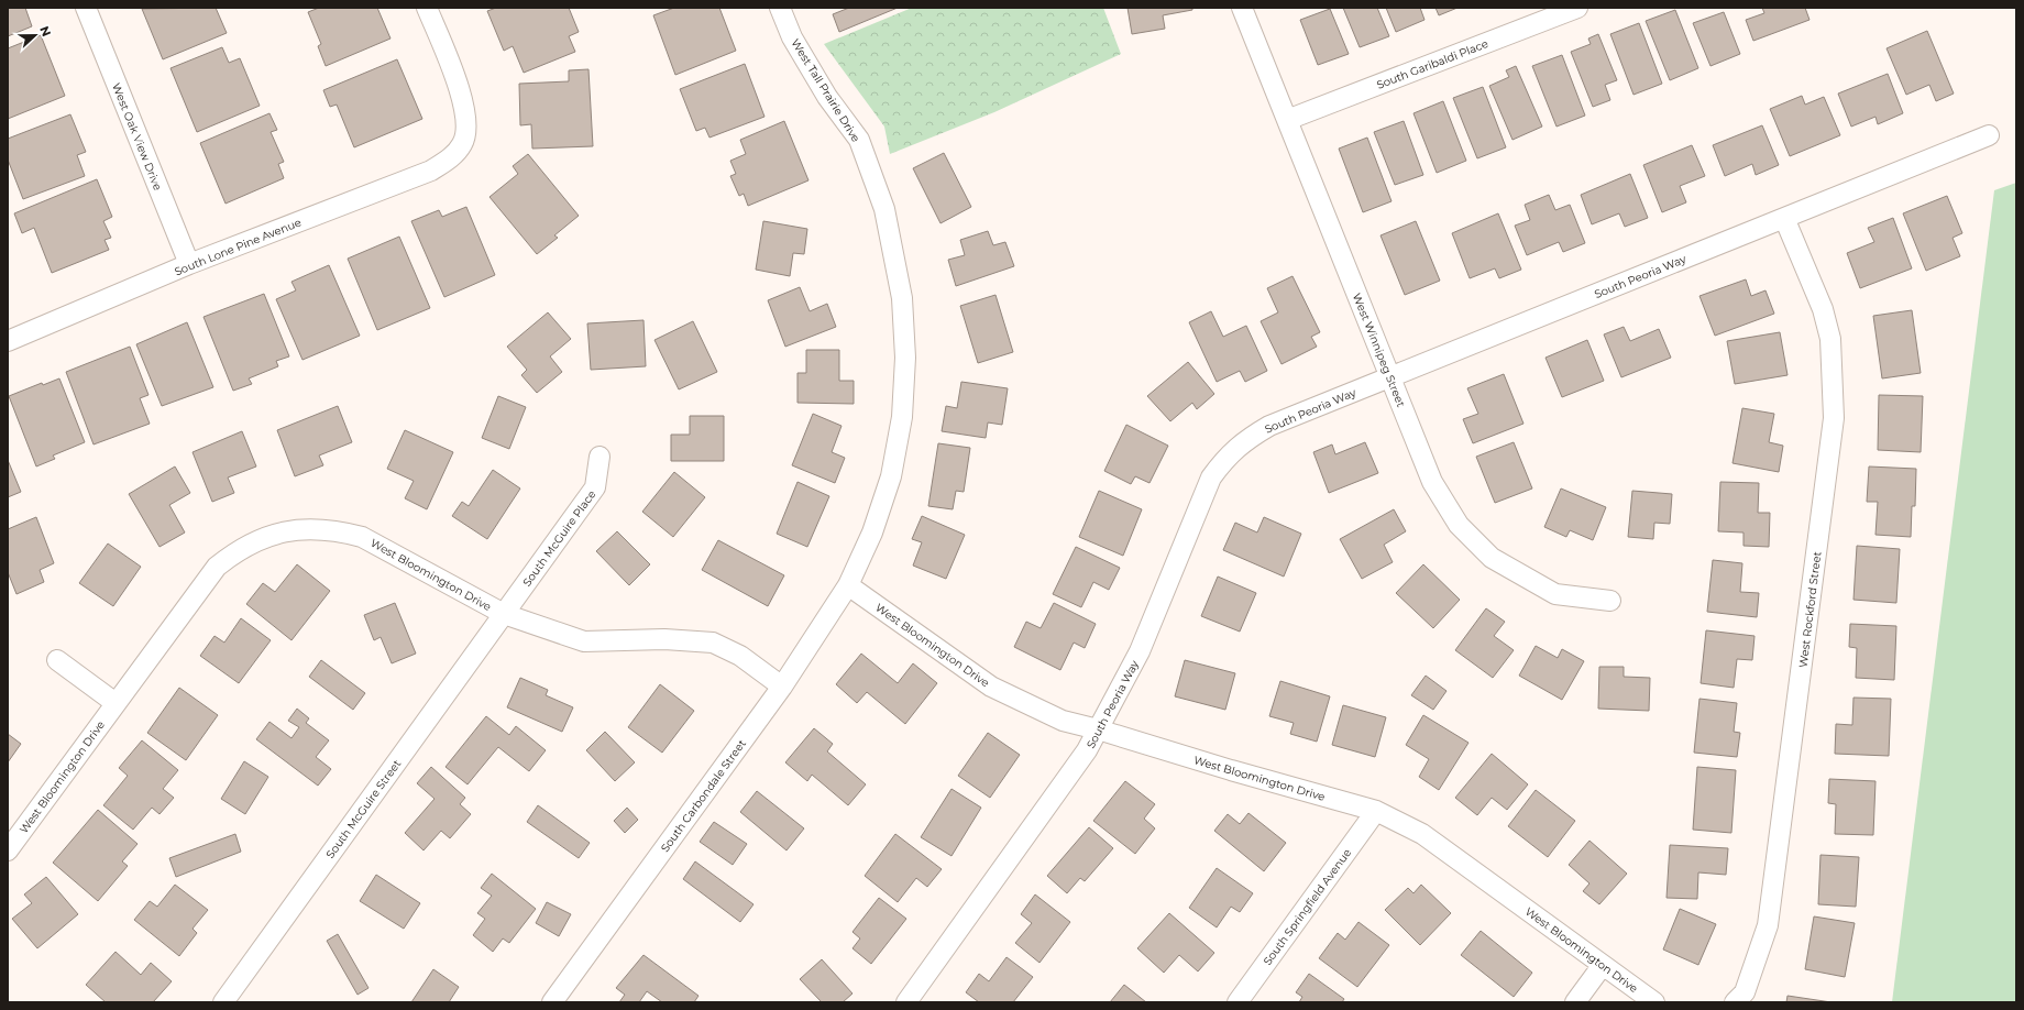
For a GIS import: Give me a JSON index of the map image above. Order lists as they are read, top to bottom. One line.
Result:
{"streets":{"street":["South Garibaldi Place","West Tall Prairie Drive","West Oak View Drive","South Lone Pine Avenue","South Peoria Way","West Winnipeg Street","South McGuire Place","West Bloomington Drive","West Rockford Street","South Carbondale Street","South McGuire Street","South Springfield Avenue"]},"crossings":[["South Garibaldi Place","West Winnipeg Street"],["West Tall Prairie Drive","West Bloomington Drive"],["West Tall Prairie Drive","South Carbondale Street"],["West Oak View Drive","South Lone Pine Avenue"],["South Peoria Way","West Winnipeg Street"],["South Peoria Way","West Bloomington Drive"],["South Peoria Way","West Rockford Street"],["South McGuire Place","West Bloomington Drive"],["South McGuire Place","South McGuire Street"],["West Bloomington Drive","South Carbondale Street"],["West Bloomington Drive","South McGuire Street"],["West Bloomington Drive","South Springfield Avenue"]],"north":"right"}
